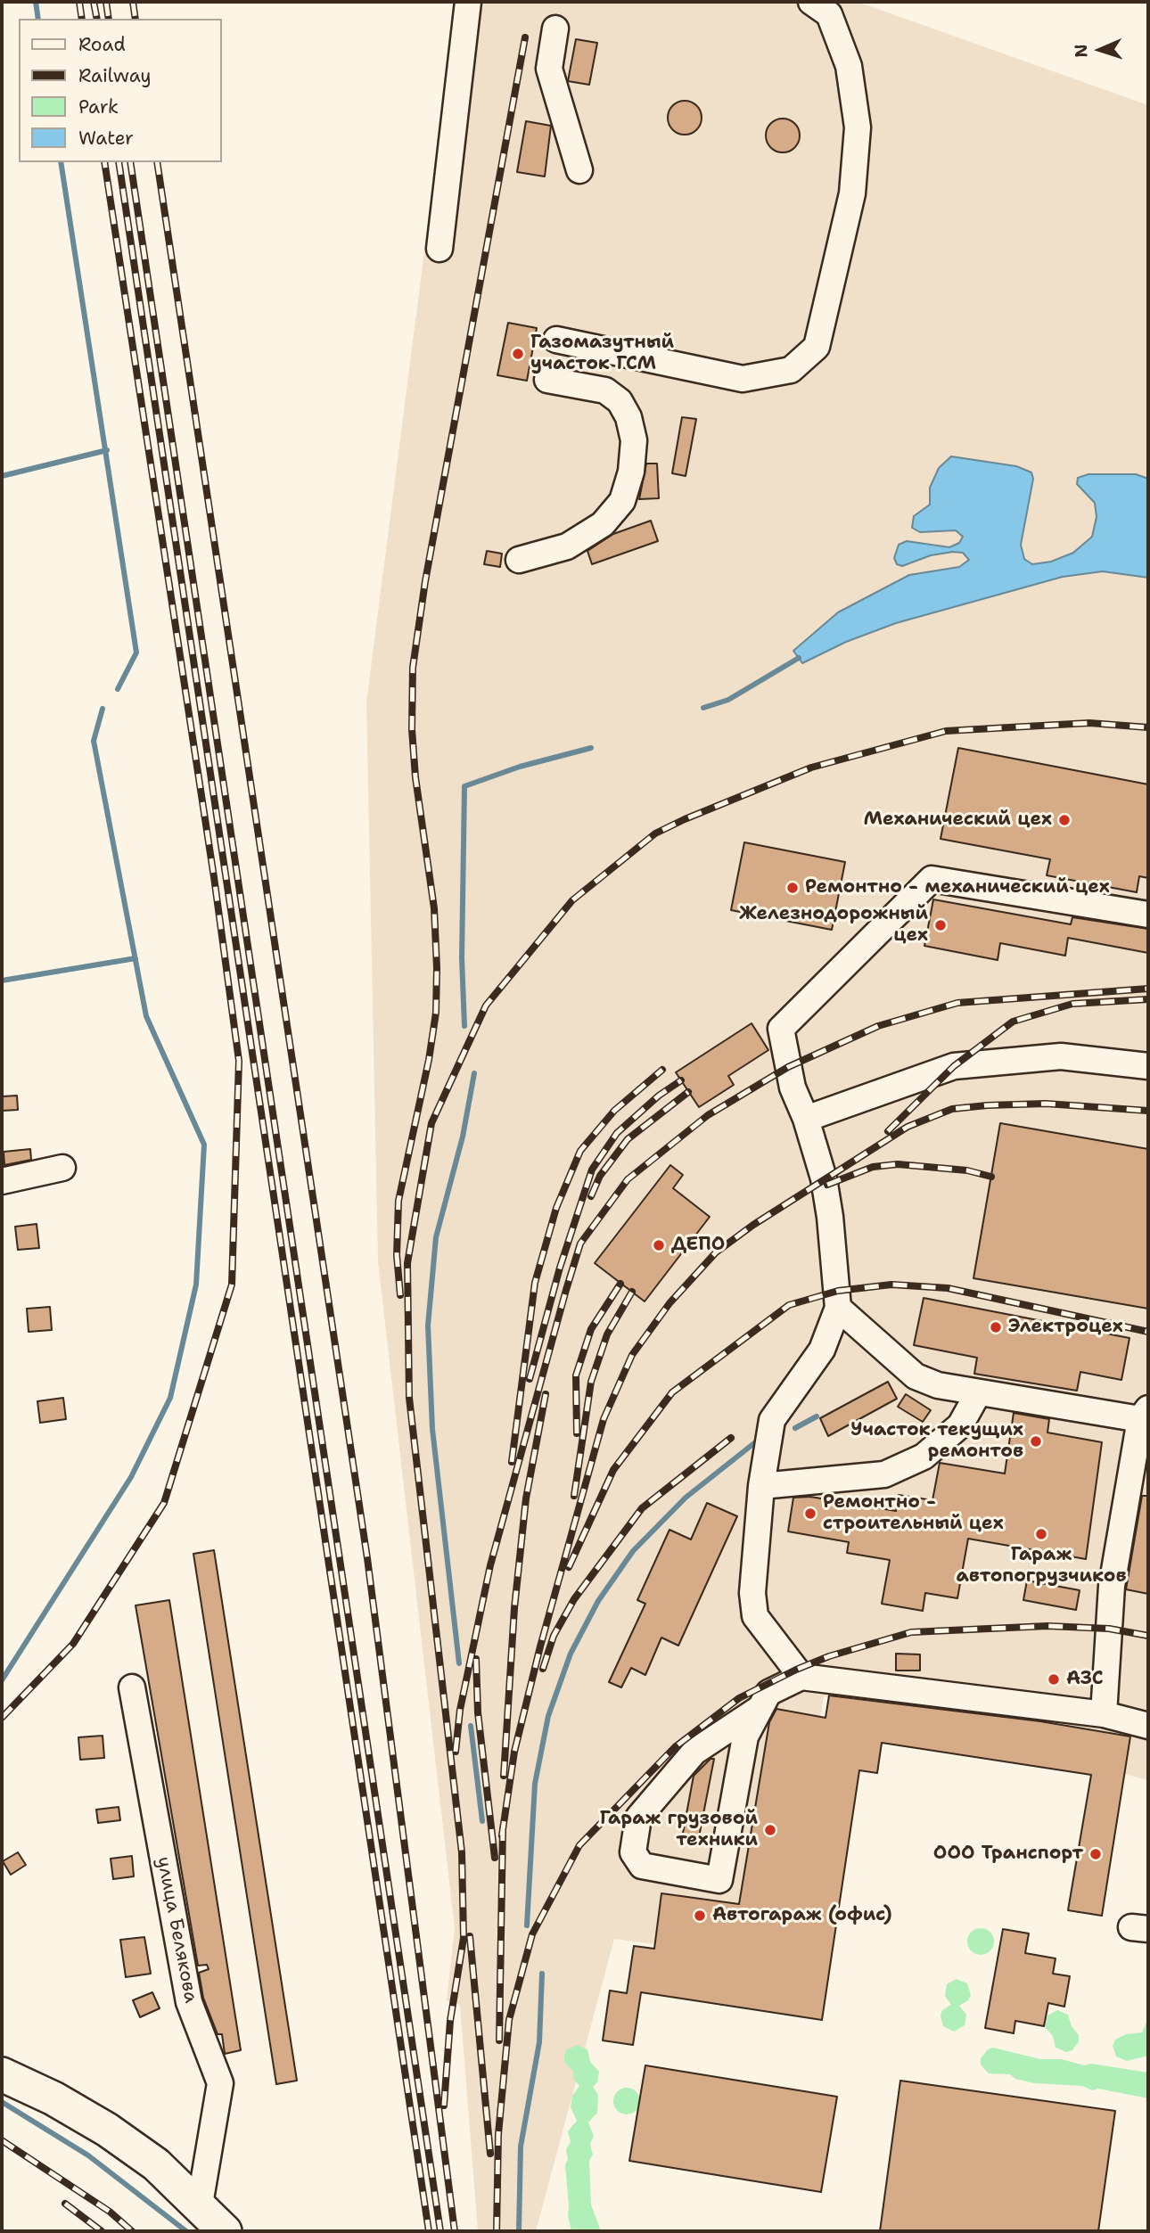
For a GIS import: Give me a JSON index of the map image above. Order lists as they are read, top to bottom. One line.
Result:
{"streets":{"street":["улица Белякова"]},"places":["Газомазутный участок ГСМ","Механический цех","Ремонтно - механический цех","Железнодорожный цех","ДЕПО","Электроцех","Участок текущих ремонтов","Ремонтно - строительный цех","Гараж автопогрузчиков","АЗС","Гараж грузовой техники","ООО Транспорт","Автогараж (офис)"],"legend":["Road","Railway","Park","Water"],"north":"left"}
